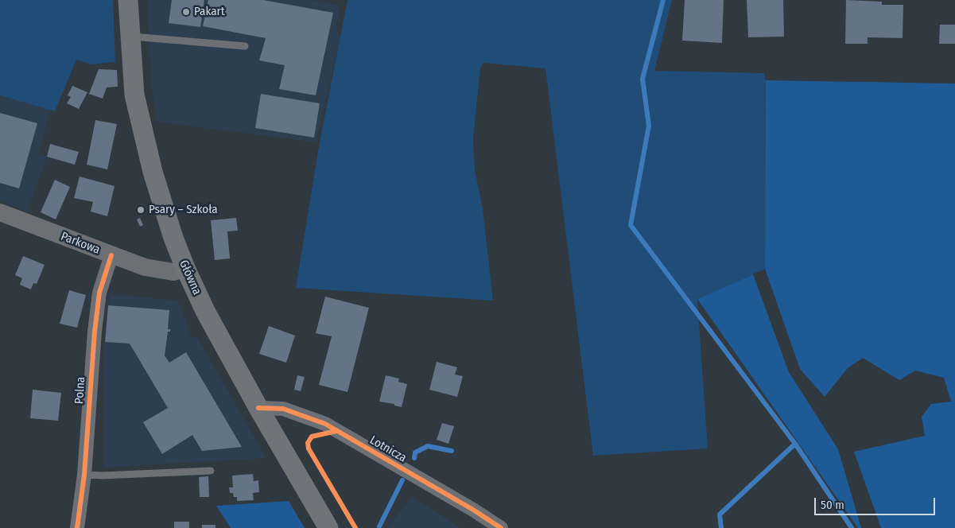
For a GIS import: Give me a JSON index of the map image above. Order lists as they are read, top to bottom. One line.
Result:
{"streets":{"main road":["Główna"],"street":["Parkowa","Polna","Lotnicza"]},"crossings":[["Parkowa","Główna"],["Parkowa","Polna"],["Główna","Lotnicza"]],"places":["Pakart","Psary – Szkoła"],"scale_bar":"50 m"}
